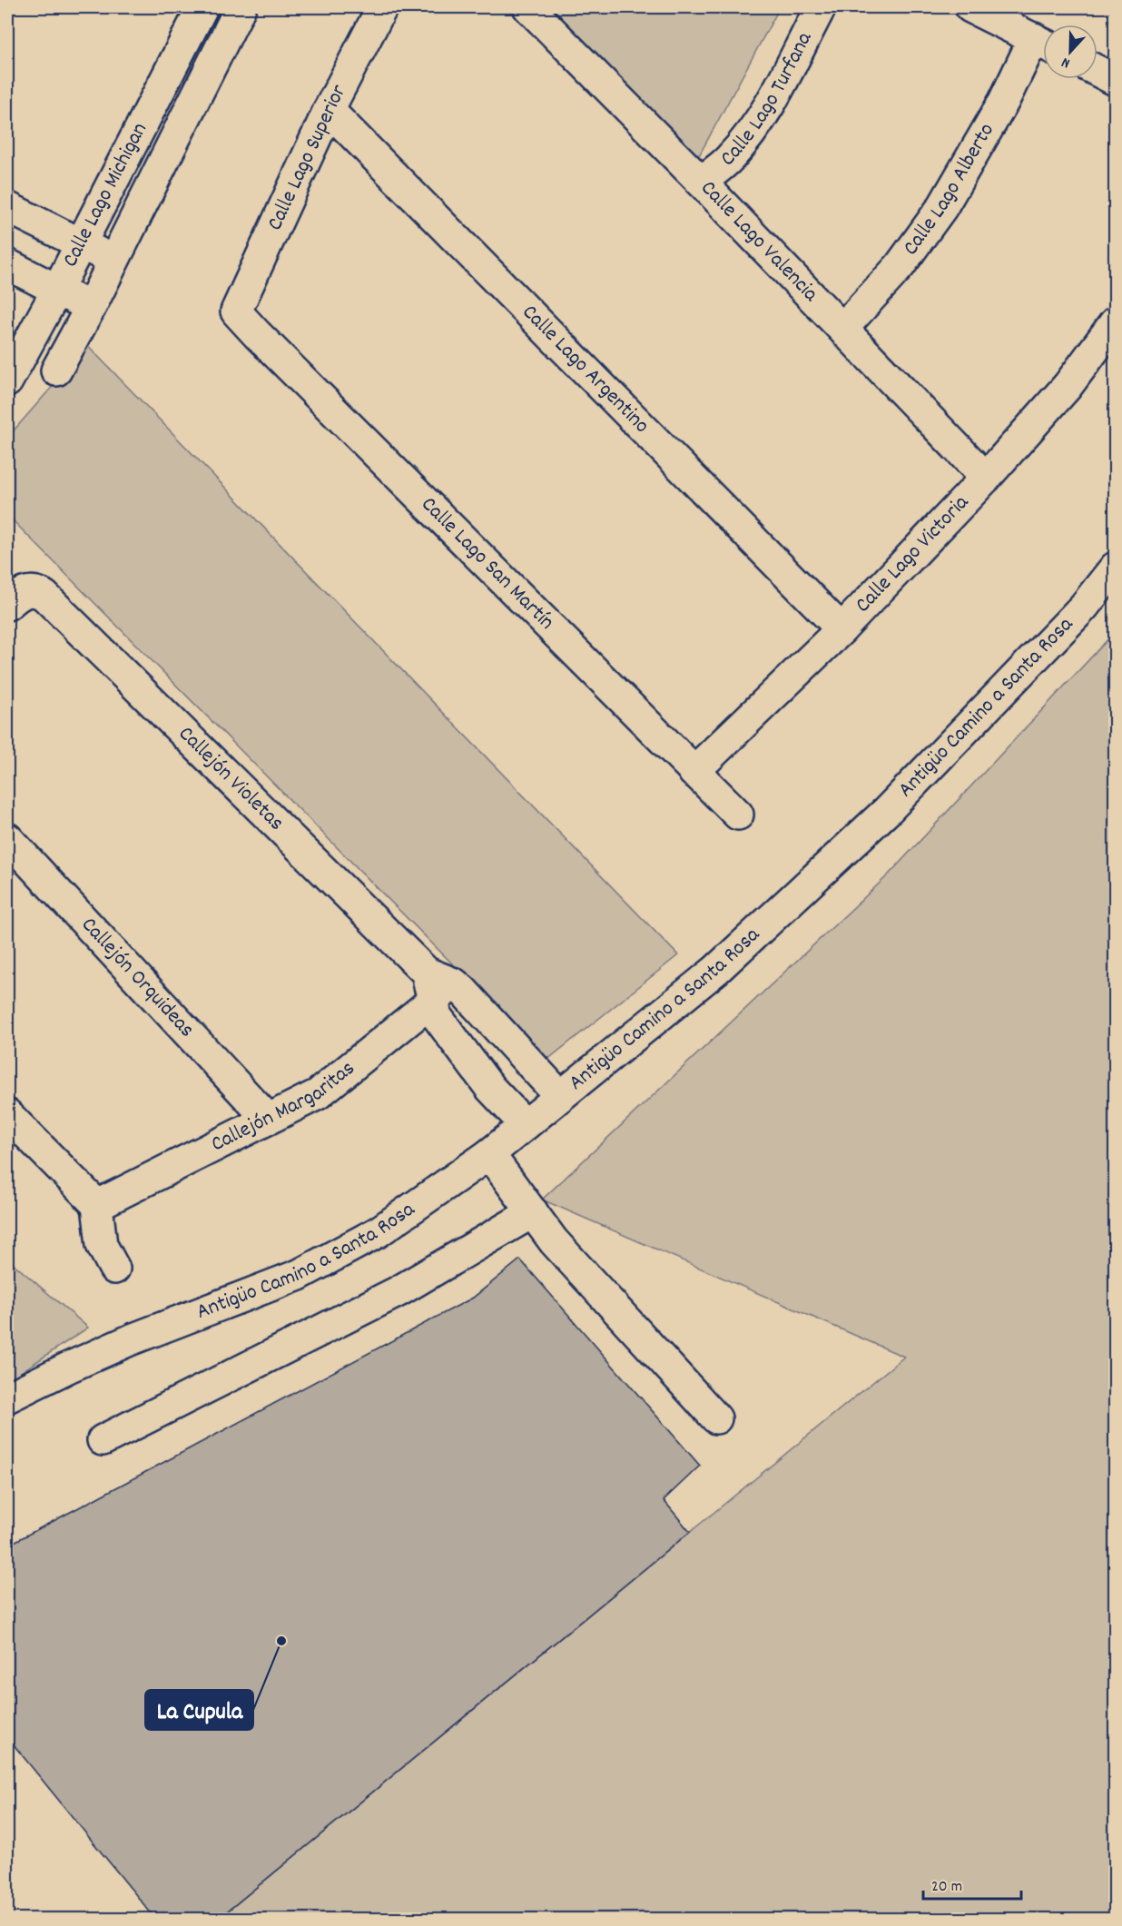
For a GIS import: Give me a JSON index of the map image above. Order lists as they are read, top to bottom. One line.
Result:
{"streets":{"street":["Calle Lago Turfana","Calle Lago Superior","Calle Lago Alberto","Calle Lago Michigan","Calle Lago Valencia","Calle Lago Argentino","Calle Lago Victoria","Calle Lago San Martín","Antigüo Camino a Santa Rosa","Callejón Violetas","Callejón Orquideas","Callejón Margaritas"]},"crossings":[["Calle Lago Turfana","Calle Lago Valencia"],["Calle Lago Superior","Calle Lago Argentino"],["Calle Lago Superior","Calle Lago San Martín"],["Calle Lago Alberto","Calle Lago Valencia"],["Calle Lago Valencia","Calle Lago Victoria"],["Calle Lago Argentino","Calle Lago Victoria"],["Calle Lago Victoria","Calle Lago San Martín"],["Antigüo Camino a Santa Rosa","Callejón Violetas"],["Callejón Violetas","Callejón Margaritas"],["Callejón Orquideas","Callejón Margaritas"]],"places":["La Cupula"],"scale_bar":"20 m","north":"bottom"}
